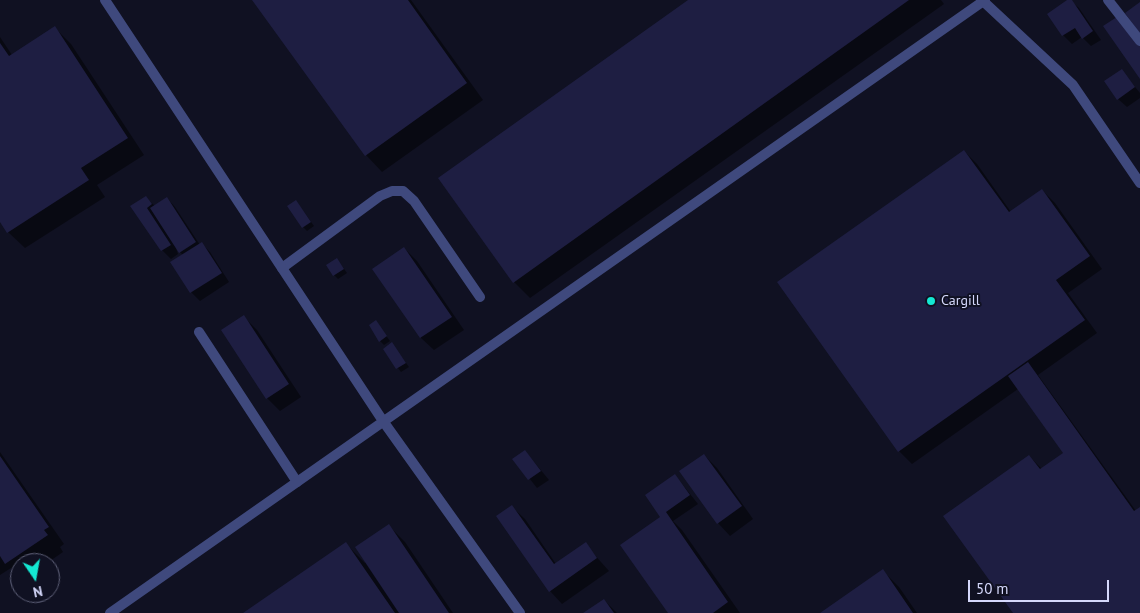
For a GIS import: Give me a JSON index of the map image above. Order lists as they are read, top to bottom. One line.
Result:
{"places":["Cargill"],"scale_bar":"50 m","north":"bottom"}
